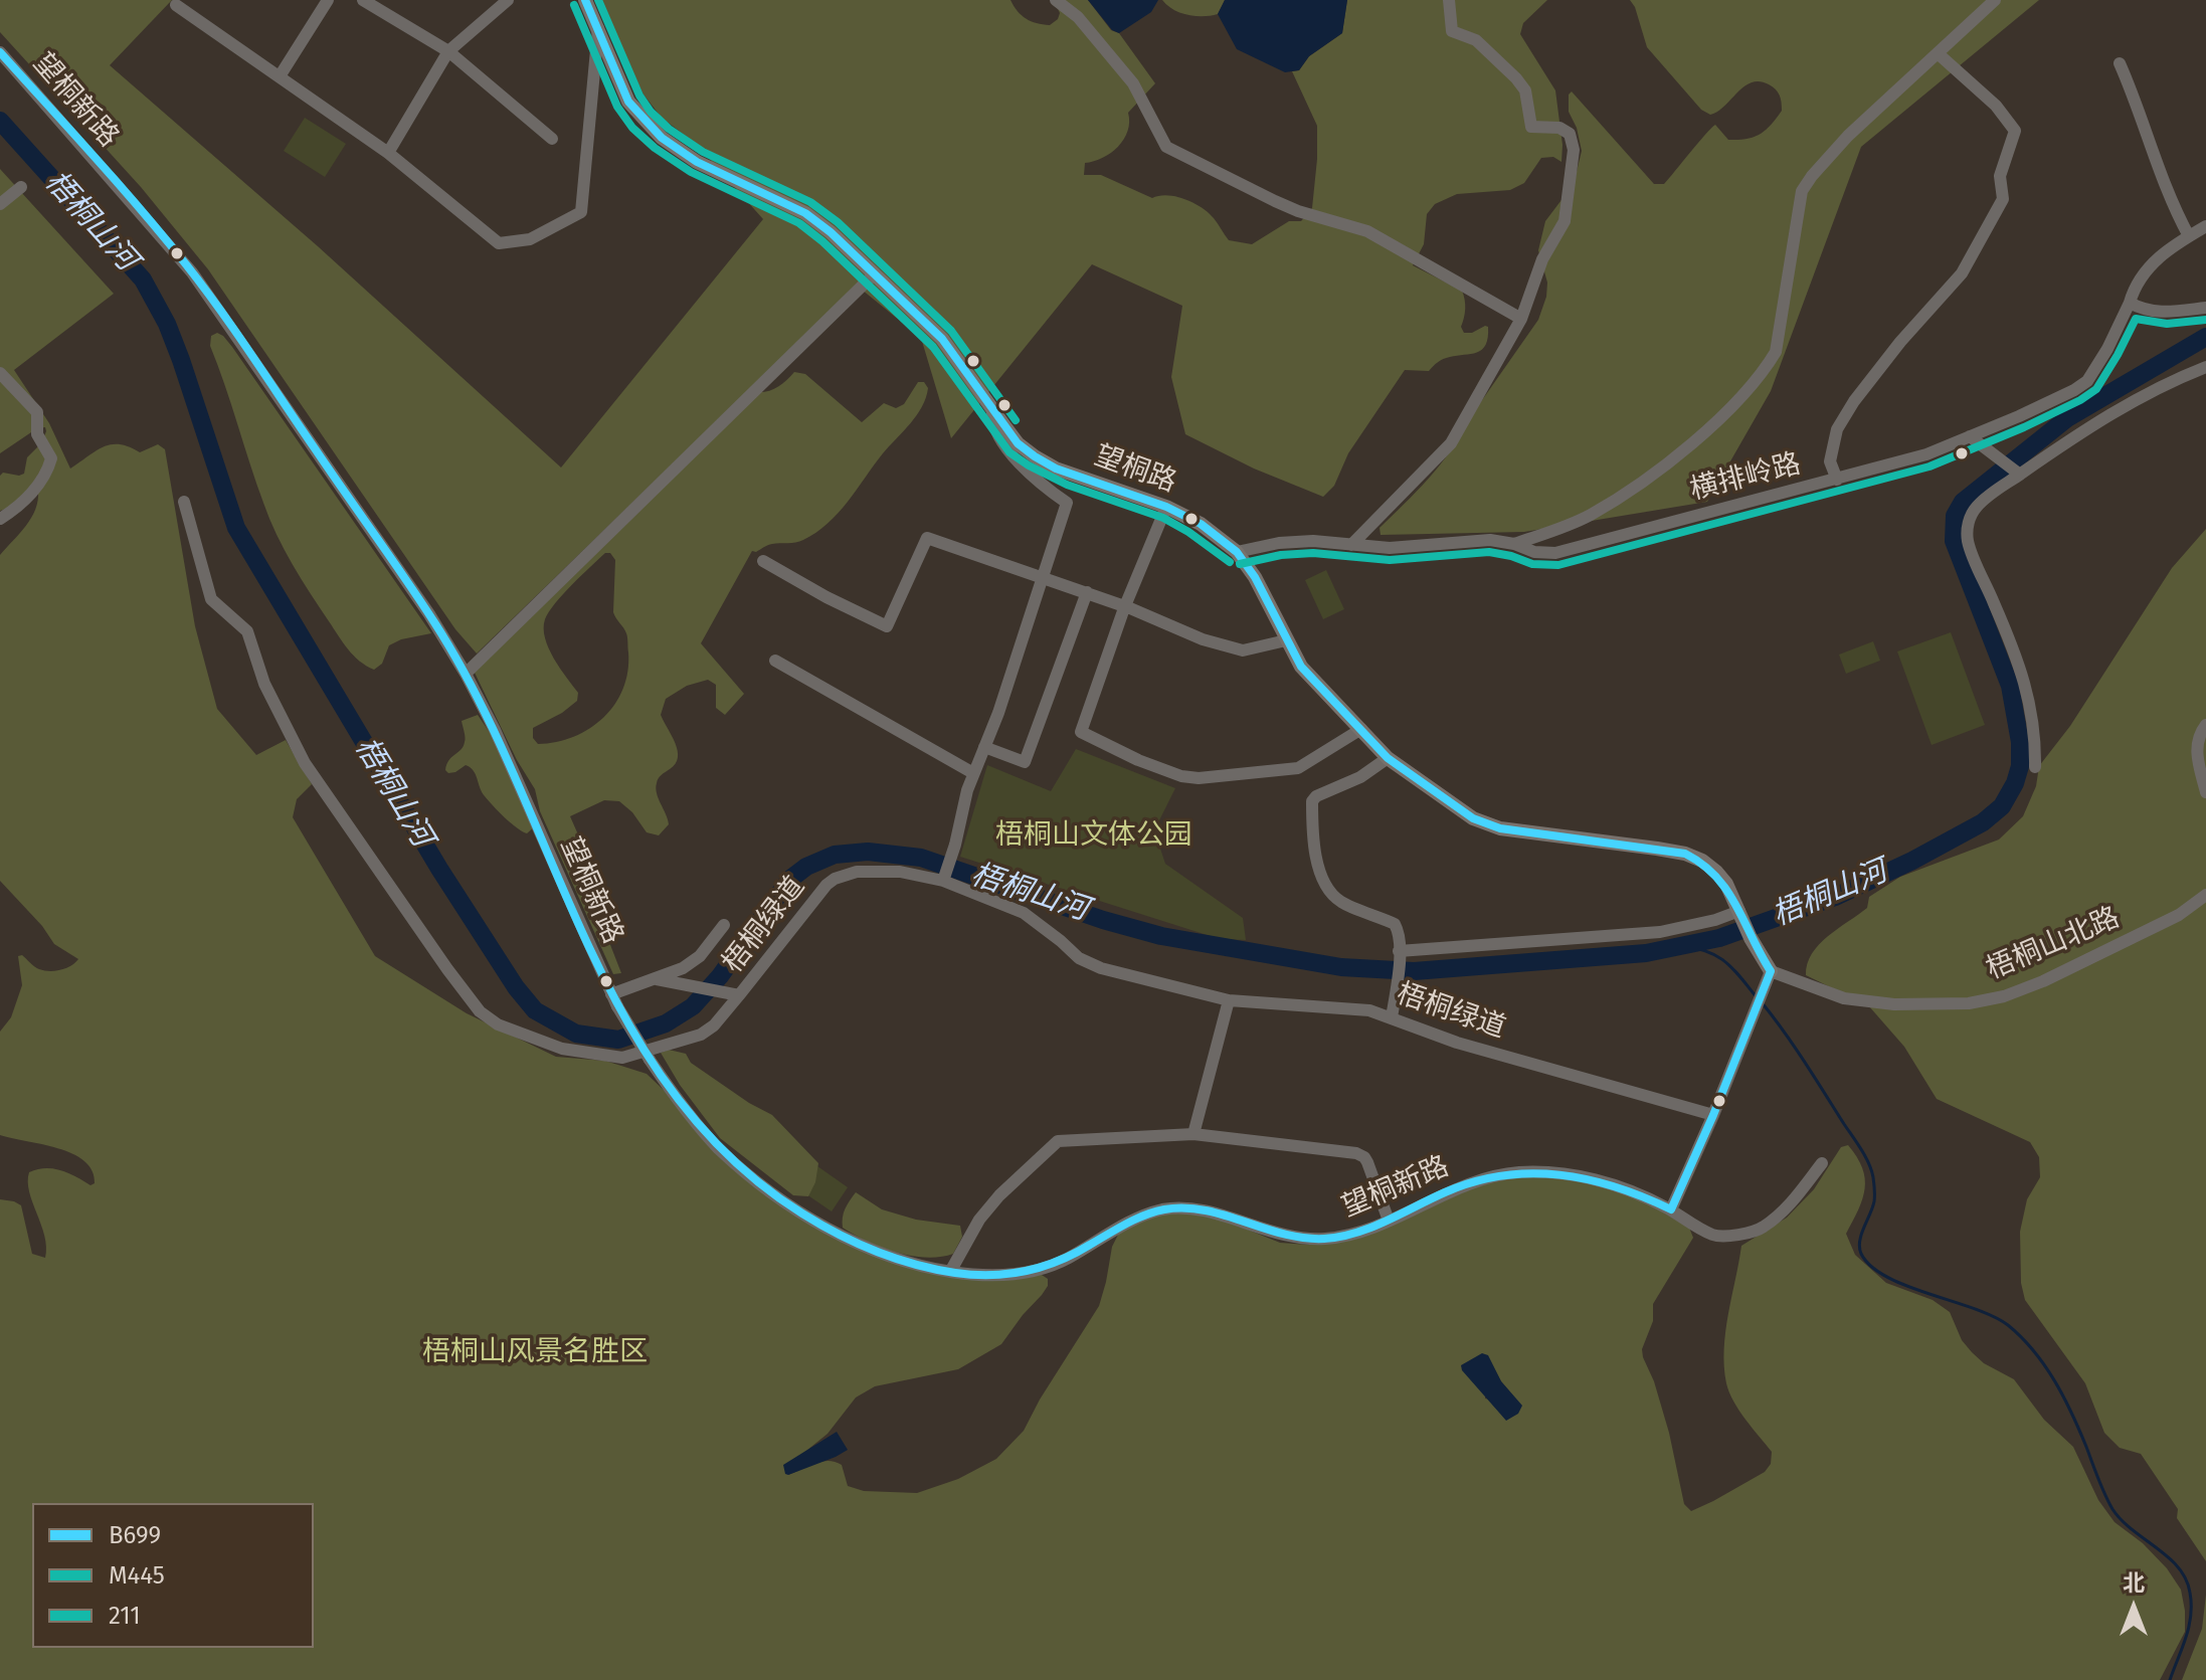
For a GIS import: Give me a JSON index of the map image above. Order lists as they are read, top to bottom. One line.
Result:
{"streets":{"main road":["望桐路"],"street":["望桐新路","横排岭路","梧桐绿道","梧桐山北路"]},"crossings":[["望桐路","横排岭路"],["望桐路","梧桐山北路"]],"water":["梧桐山河"],"parks":["梧桐山文体公园","梧桐山风景名胜区"],"lines":["transit line B699","transit line 211","transit line M445"],"legend":["B699","M445","211"],"north":"top"}
